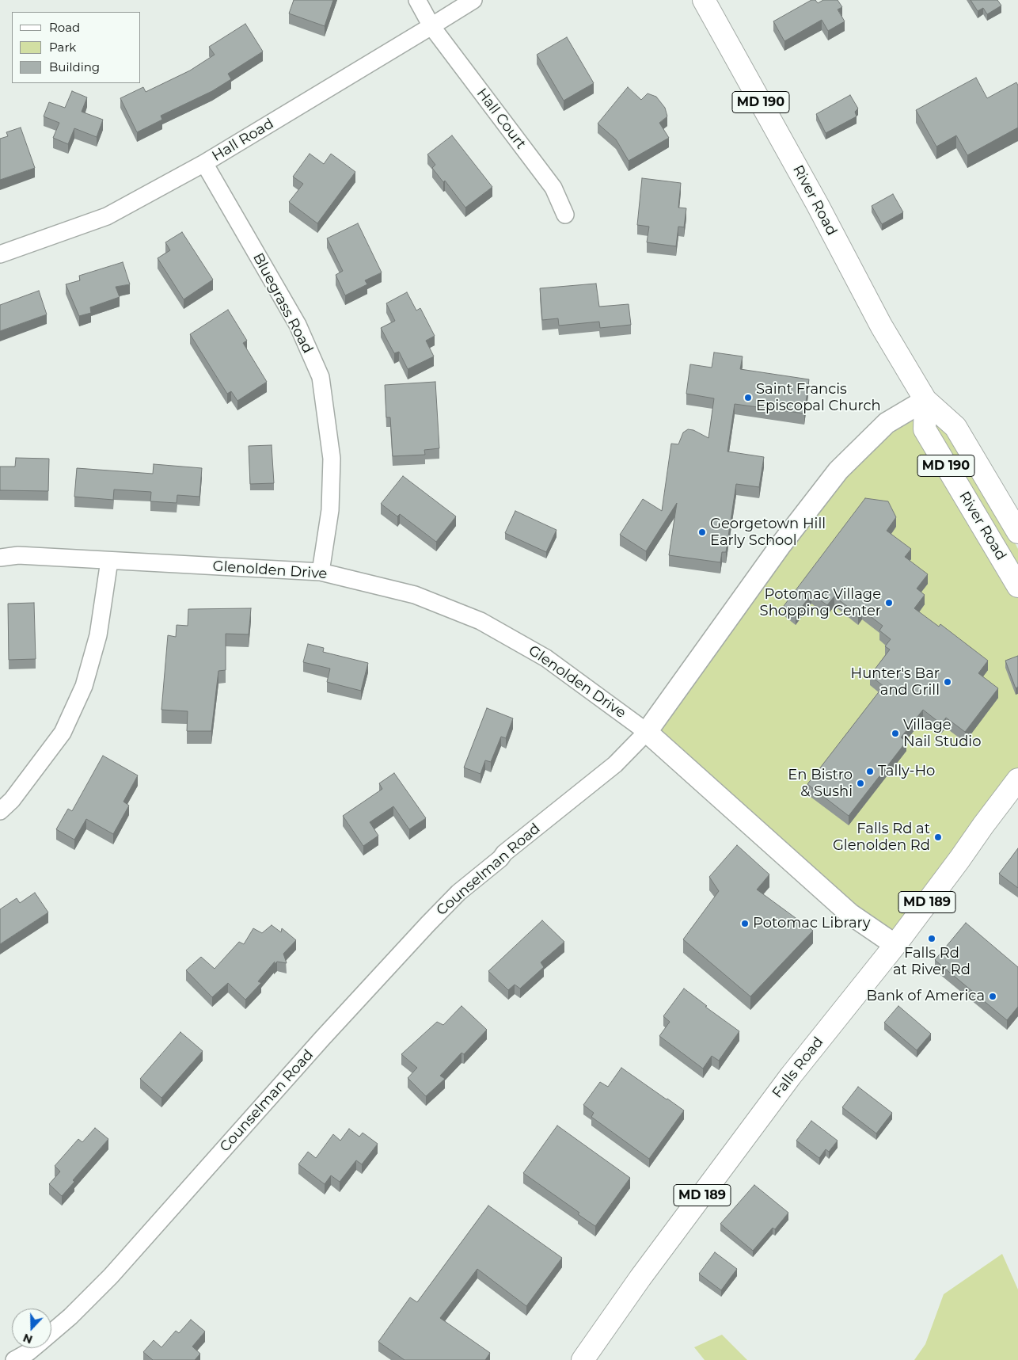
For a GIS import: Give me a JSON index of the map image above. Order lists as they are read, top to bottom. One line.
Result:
{"streets":{"main road":["MD 190","River Road","MD 189","Falls Road"],"street":["Hall Court","Hall Road","Bluegrass Road","Glenolden Drive","Counselman Road"]},"crossings":[["Hall Court","Hall Road"],["Hall Road","Bluegrass Road"],["River Road","Counselman Road"],["Bluegrass Road","Glenolden Drive"],["Glenolden Drive","Counselman Road"],["Glenolden Drive","Falls Road"]],"places":["Saint Francis Episcopal Church","Georgetown Hill Early School","Potomac Village Shopping Center","Hunter's Bar and Grill","Village Nail Studio","Tally-Ho","En Bistro & Sushi","Falls Rd at Glenolden Rd","Potomac Library","Falls Rd at River Rd","Bank of America"],"legend":["Road","Park","Building"],"north":"bottom"}
